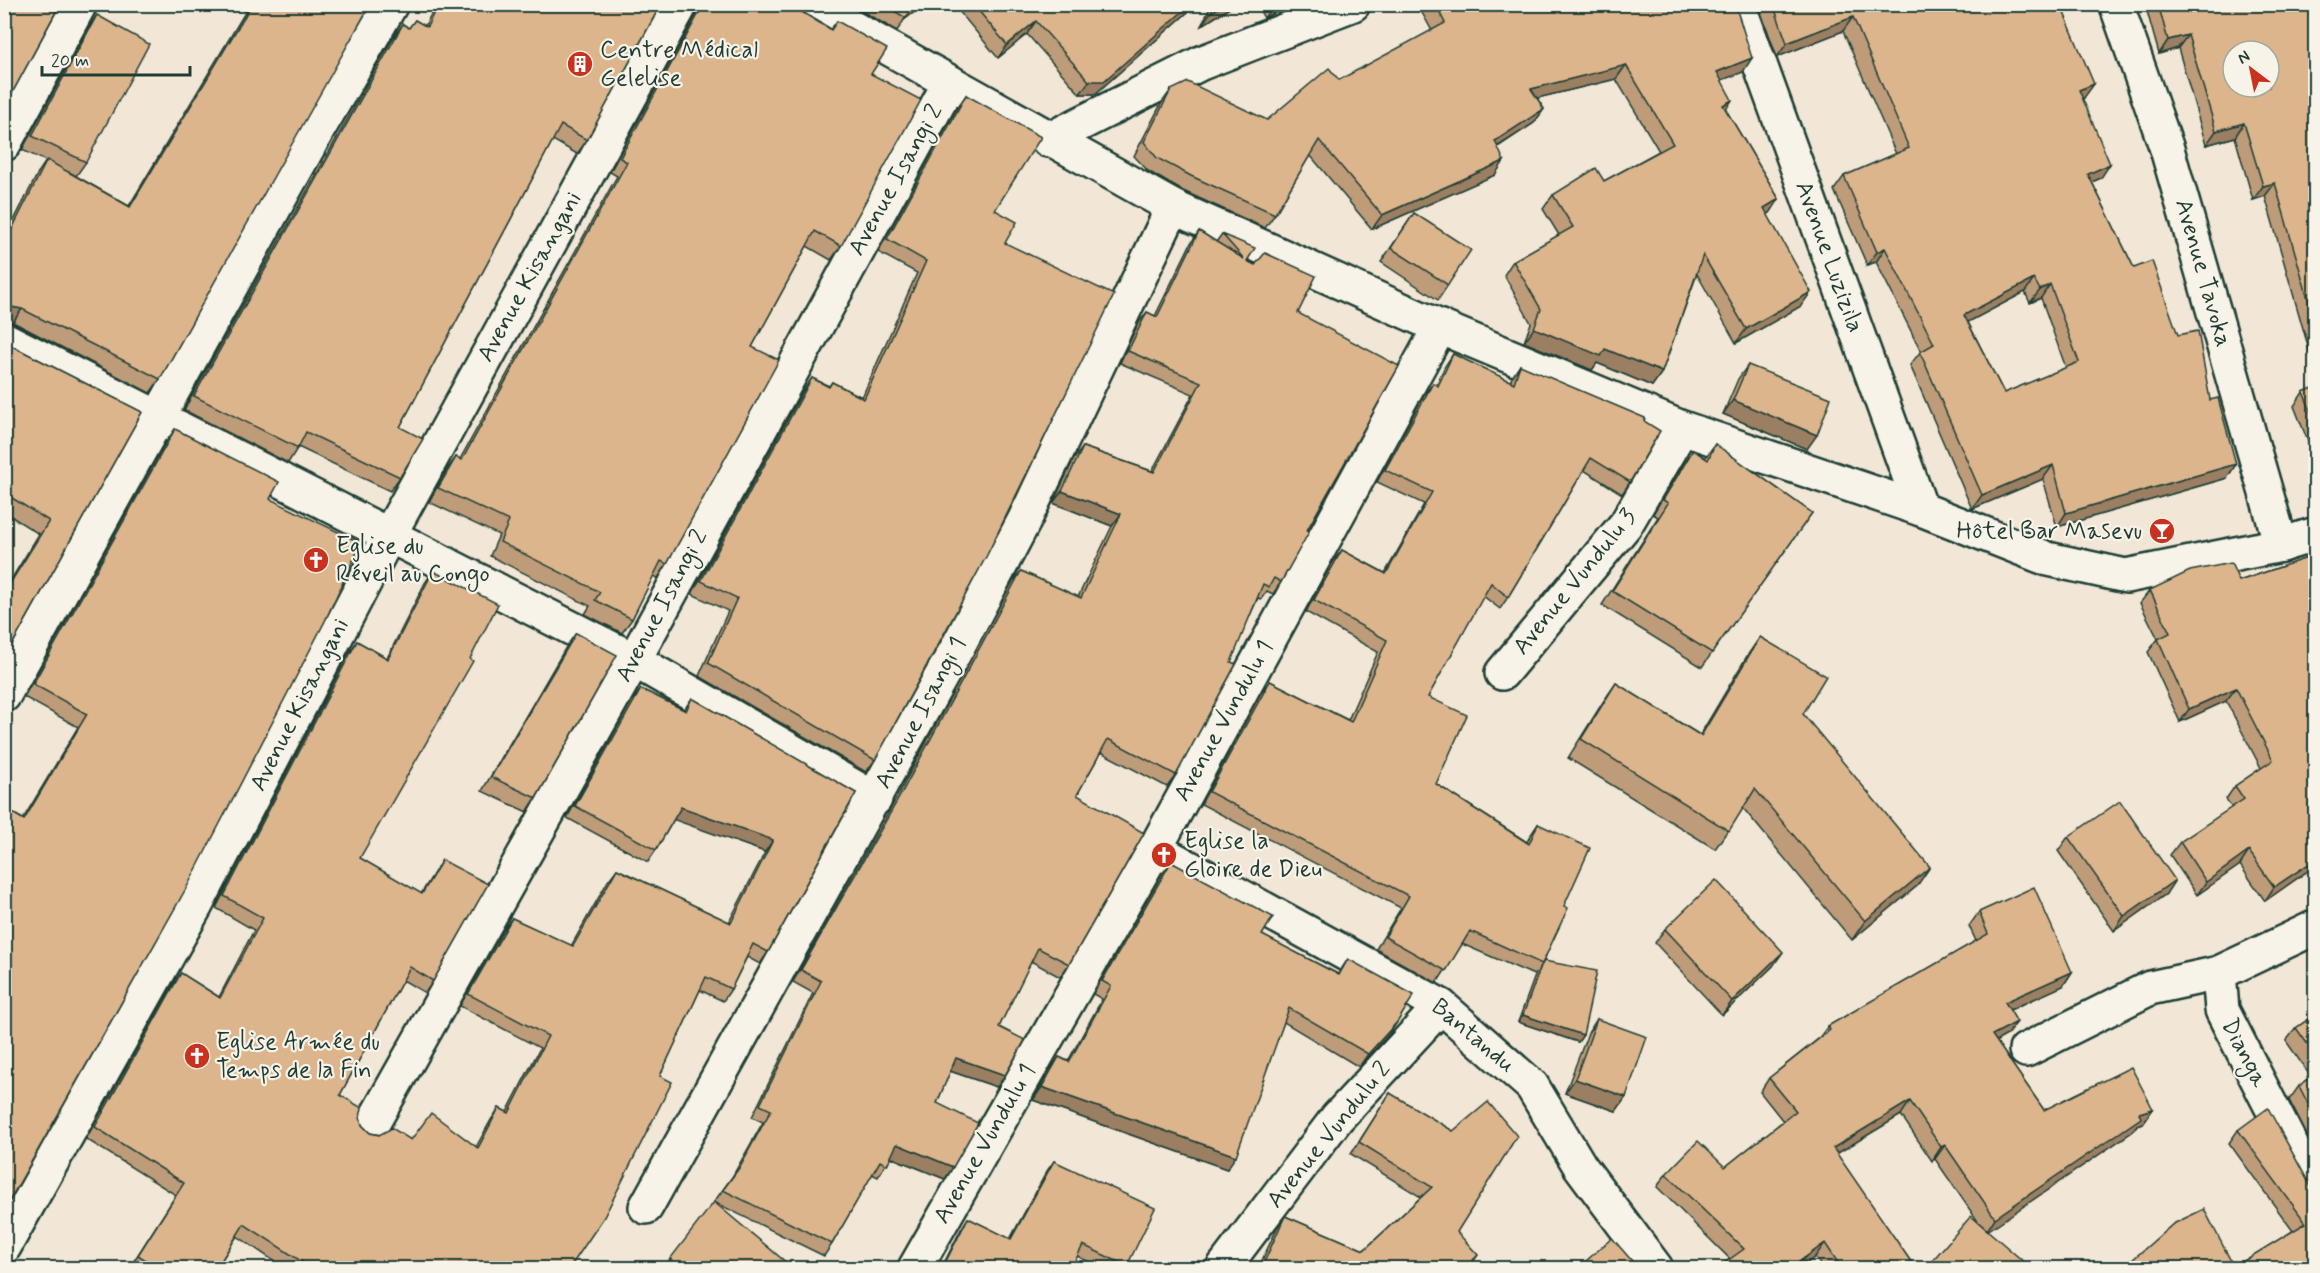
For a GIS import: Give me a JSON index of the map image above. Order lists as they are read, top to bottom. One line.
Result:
{"streets":{"street":["Avenue Isangi 2","Avenue Luzizila","Avenue Tavoka","Avenue Kisangani","Avenue Vundulu 3","Avenue Isangi 1","Avenue Vundulu 1","Bantandu","Dianga","Avenue Vundulu 2"]},"crossings":[["Avenue Vundulu 1","Bantandu"],["Bantandu","Avenue Vundulu 2"]],"places":{"building":["Centre Médical Gelelise"],"bar":["Hôtel Bar Masevu"],"church":["Eglise du Réveil au Congo","Eglise la Gloire de Dieu","Eglise Armée du Temps de la Fin"]},"scale_bar":"20 m","north":"top left"}
